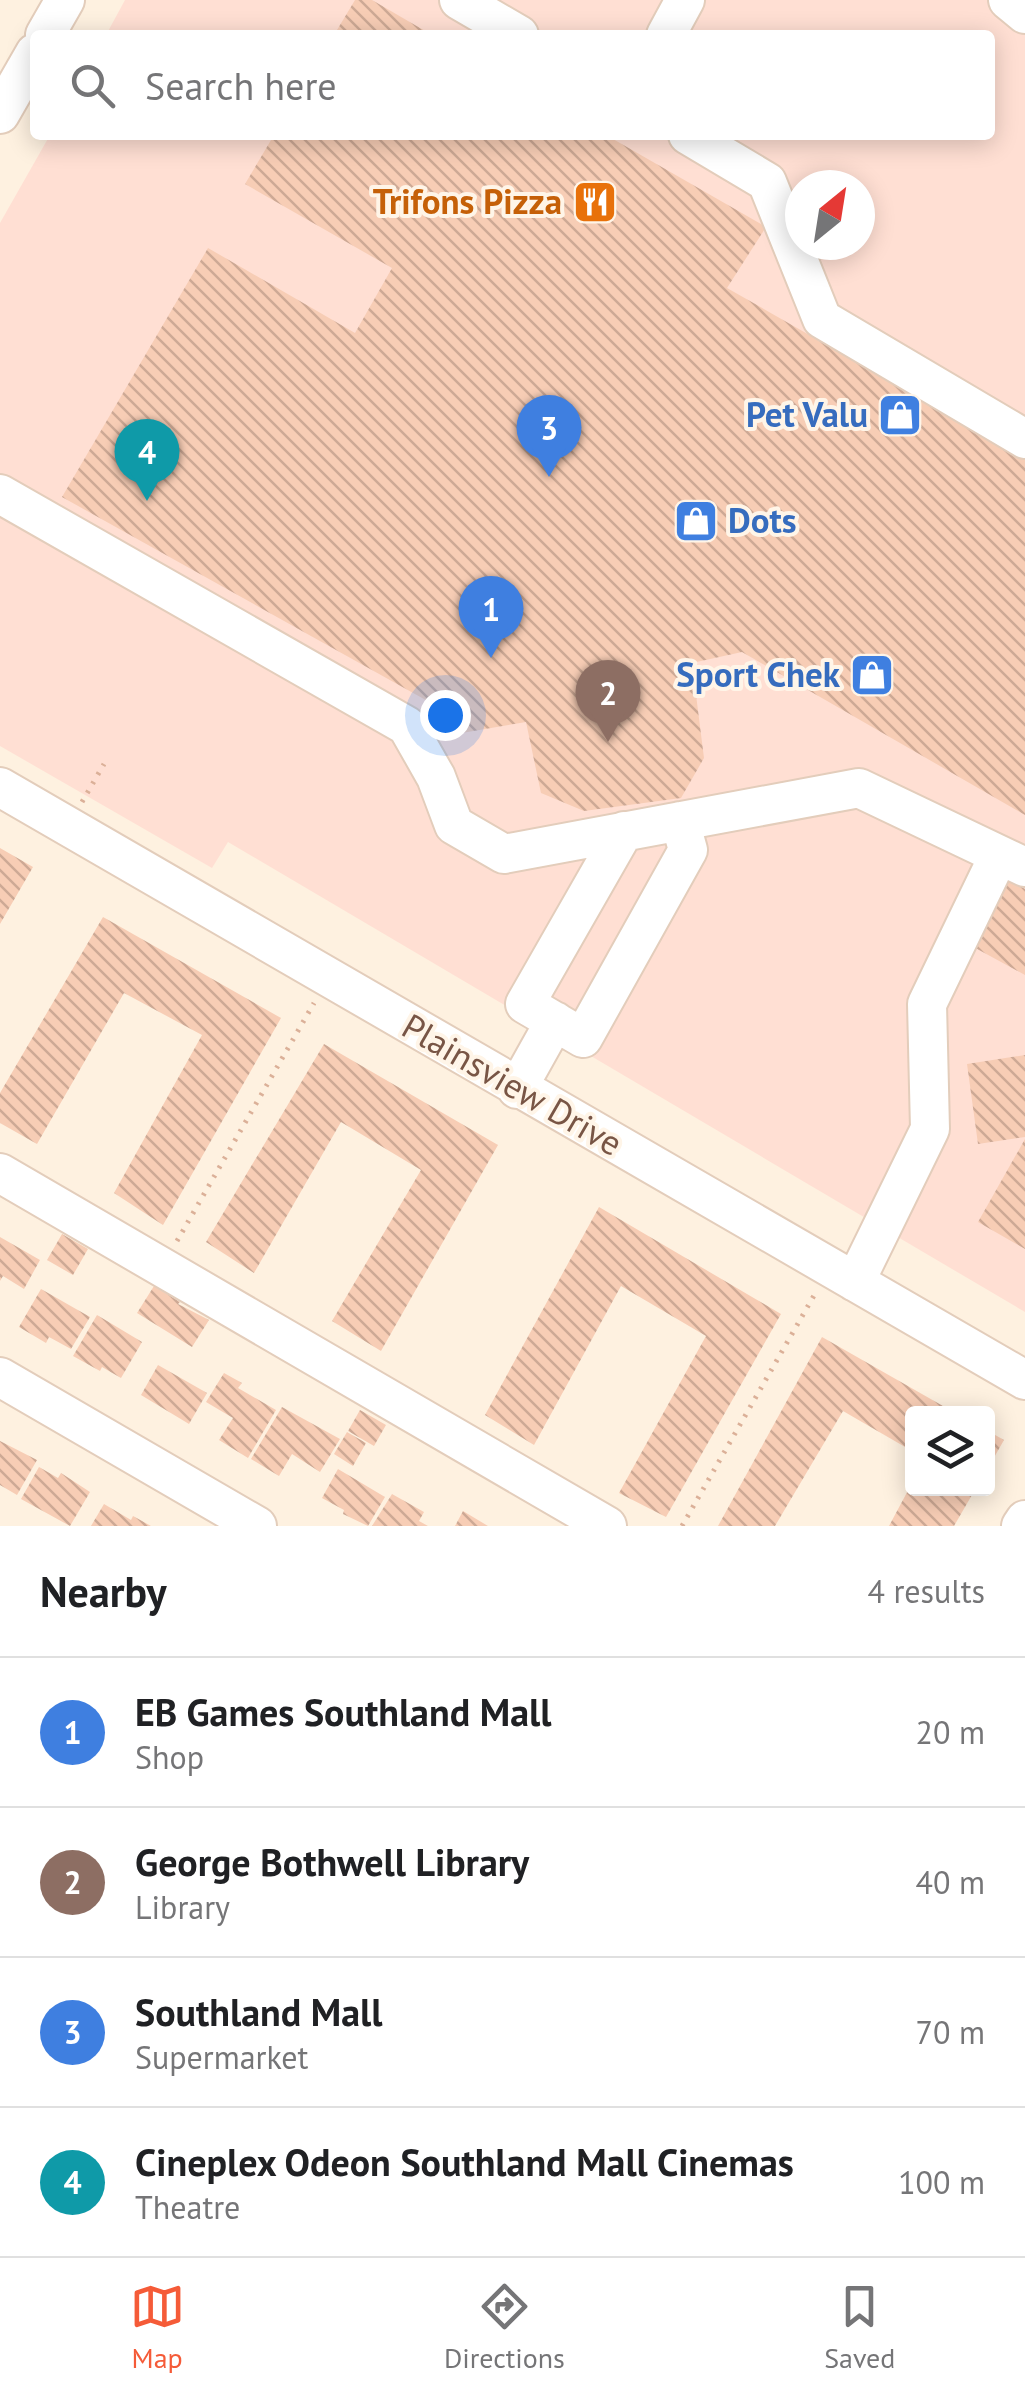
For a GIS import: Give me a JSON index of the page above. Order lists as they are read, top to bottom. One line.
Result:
{"streets":{"street":["Plainsview Drive"]},"places":{"restaurant":["Trifons Pizza"],"shop":["Pet Valu","Dots","Sport Chek"]},"north":"top right","page":{"search":"Search here","pins":["3","4","1","2"],"heading":["Nearby","4 results"],"list":[{"mark":"1","name":"EB Games Southland Mall","note":"Shop","value":"20 m"},{"mark":"2","name":"George Bothwell Library","note":"Library","value":"40 m"},{"mark":"3","name":"Southland Mall","note":"Supermarket","value":"70 m"},{"mark":"4","name":"Cineplex Odeon Southland Mall Cinemas","note":"Theatre","value":"100 m"}],"nav":["Map","Directions","Saved"]}}
